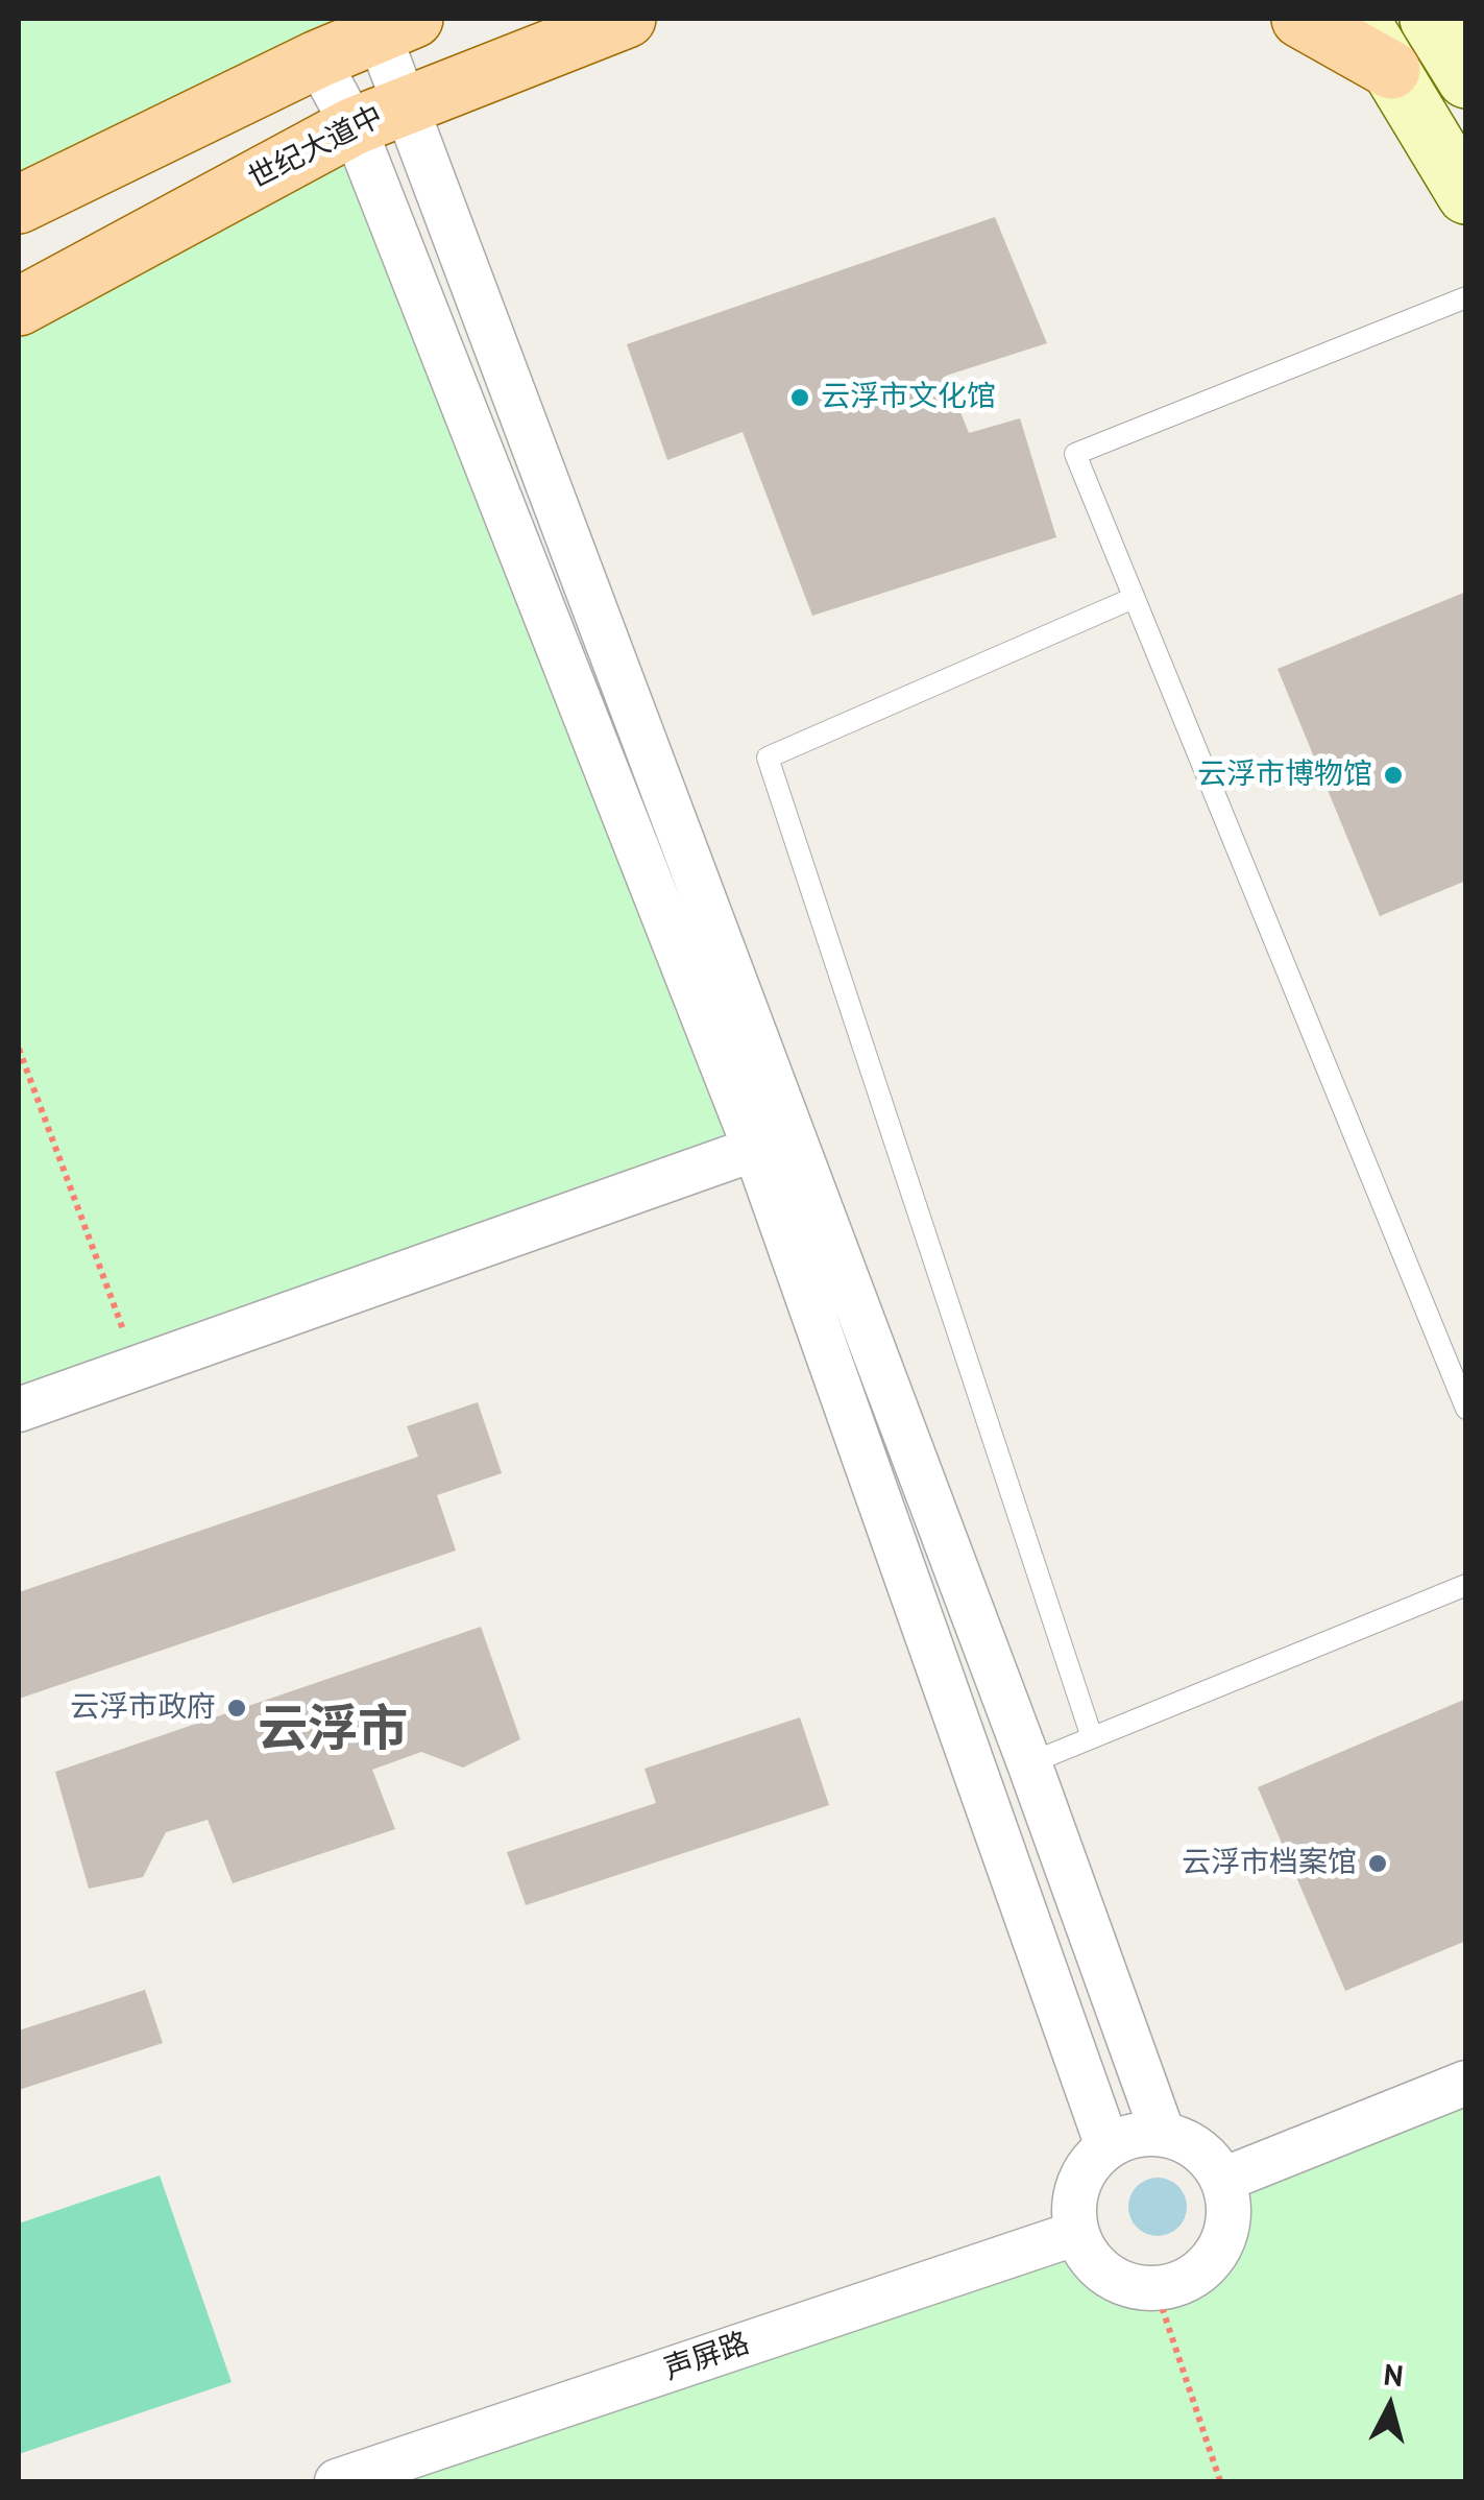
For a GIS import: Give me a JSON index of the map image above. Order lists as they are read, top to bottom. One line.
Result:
{"streets":{"main road":["世纪大道中"],"street":["声屏路"]},"districts":["云浮市"],"places":["云浮市文化馆","云浮市博物馆","云浮市政府","云浮市档案馆"],"north":"top"}
